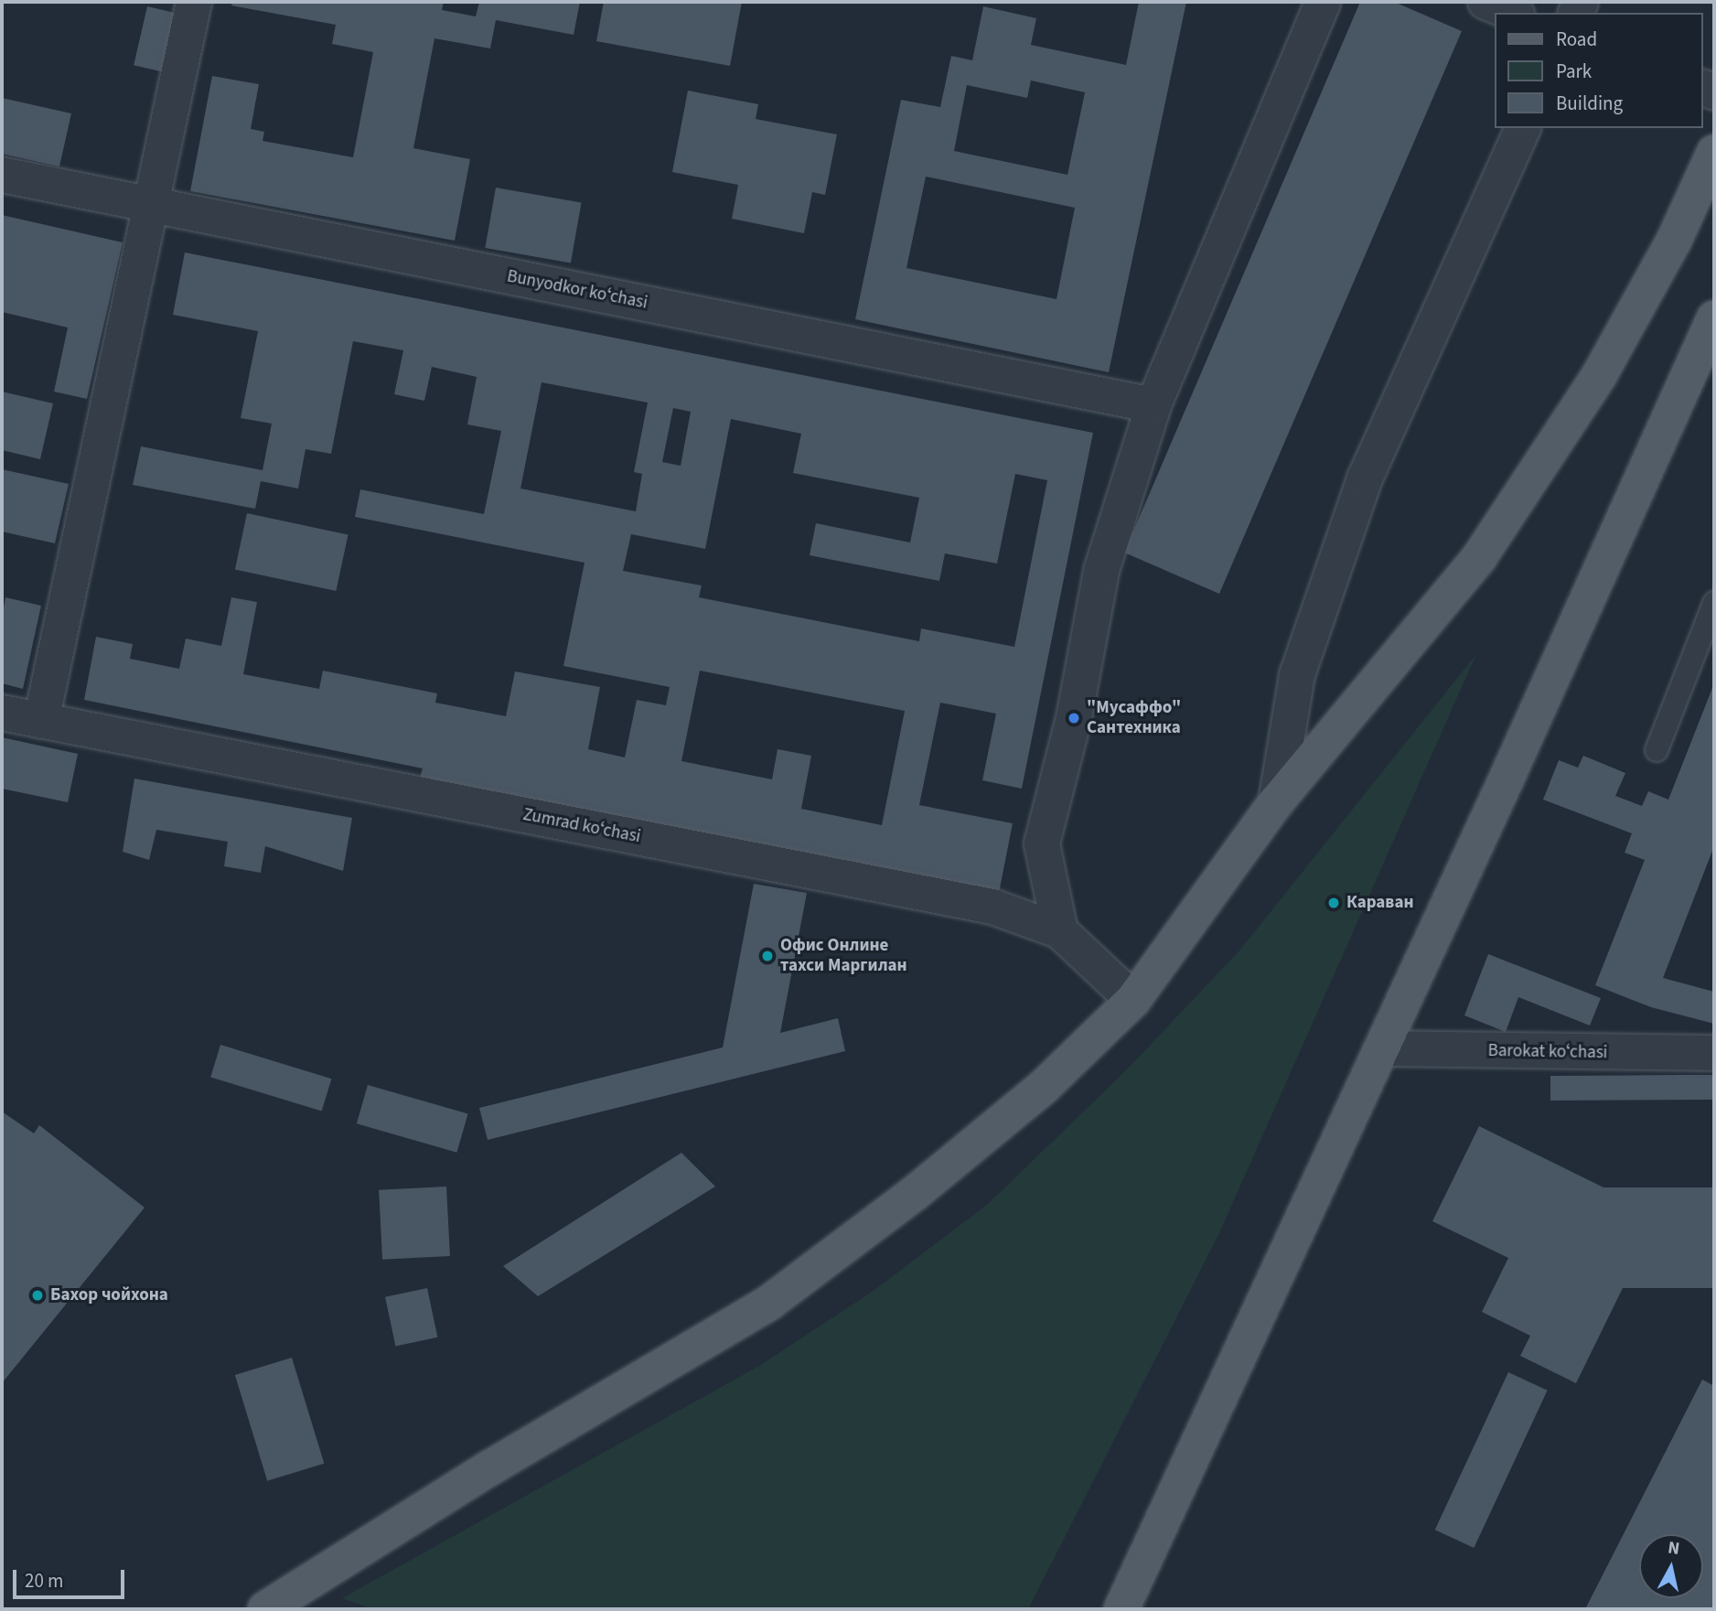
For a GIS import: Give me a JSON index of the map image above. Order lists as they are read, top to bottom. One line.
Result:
{"streets":{"street":["Bunyodkor koʻchasi","Zumrad koʻchasi","Barokat koʻchasi"]},"places":["\"Мусаффо\" Сантехника","Караван","Офис Онлине тахси Маргилан","Бахор чойхона"],"legend":["Road","Park","Building"],"scale_bar":"20 m","north":"top"}
